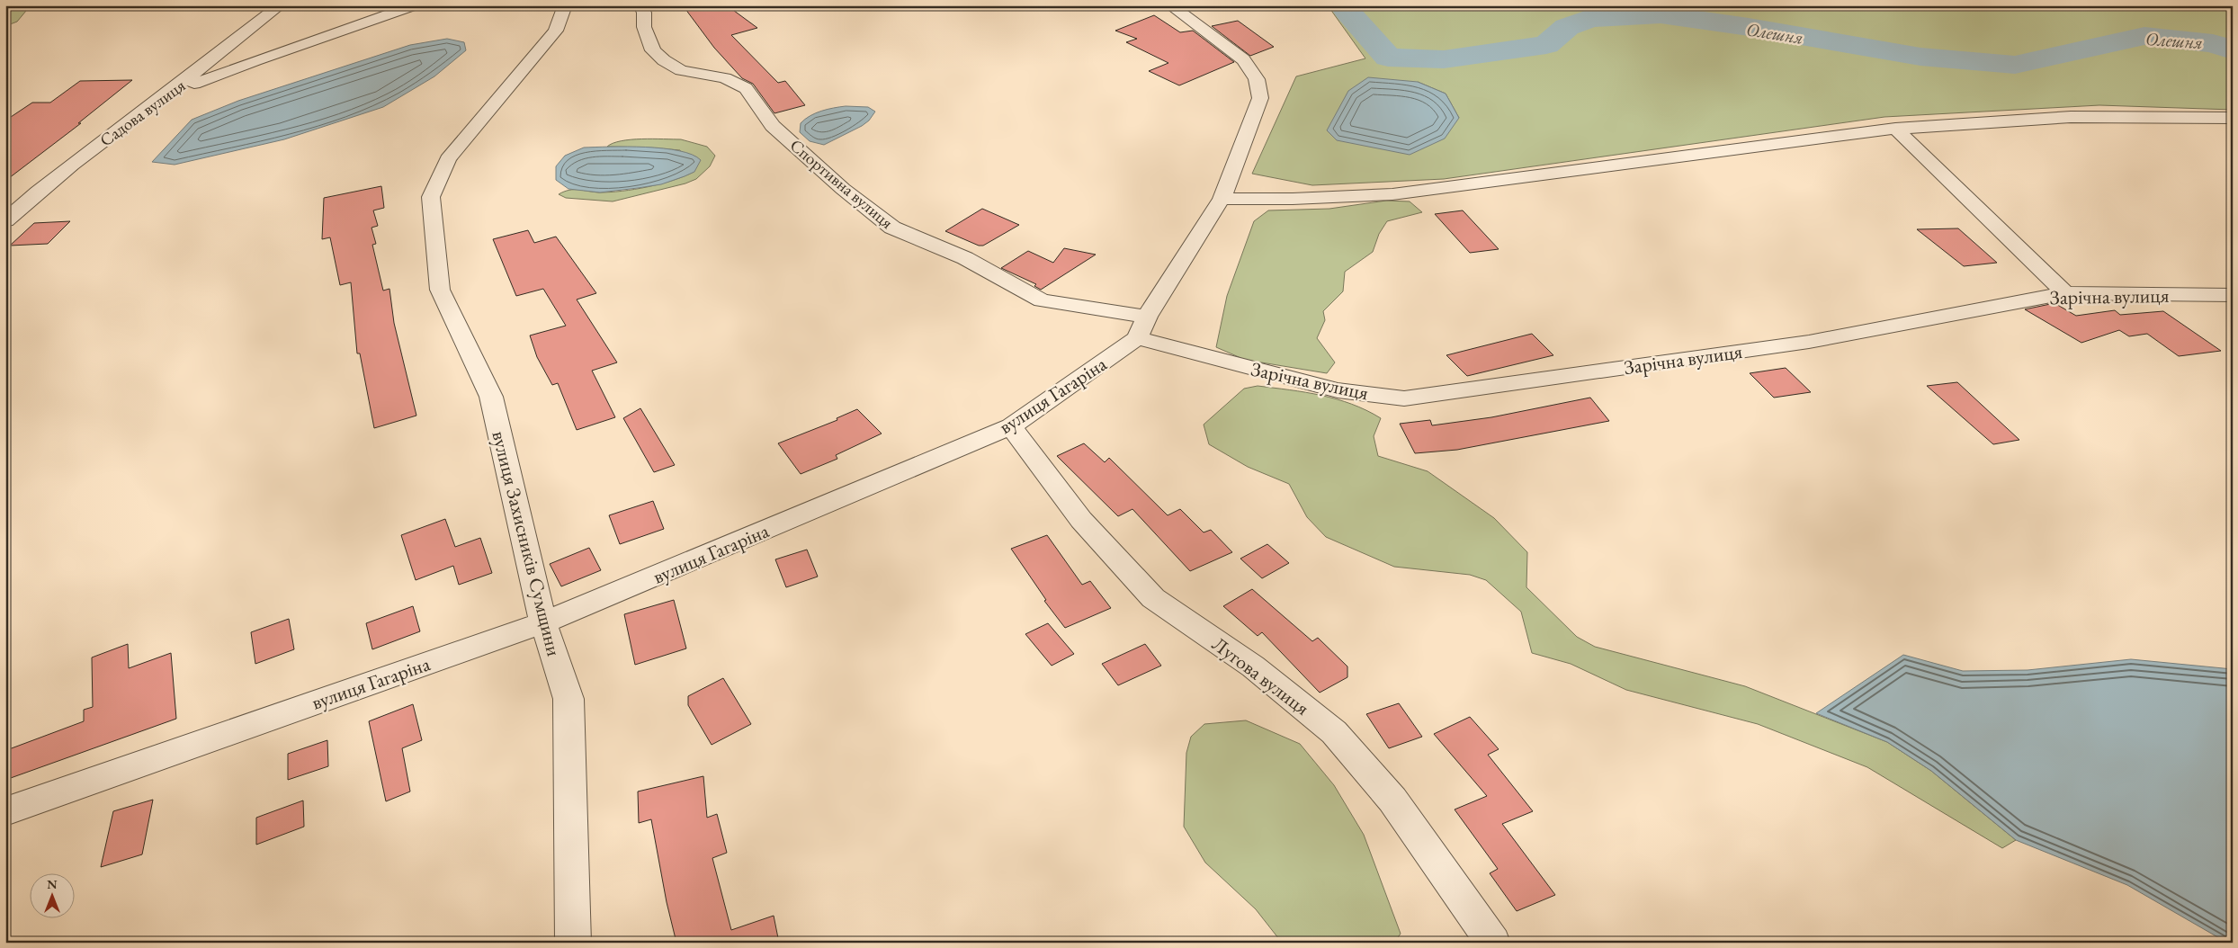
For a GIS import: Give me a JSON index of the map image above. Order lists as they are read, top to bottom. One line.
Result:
{"streets":{"street":["Садова вулиця","Спортивна вулиця","Зарічна вулиця","вулиця Гагаріна","вулиця Захисників Сумщини","Лугова вулиця"]},"crossings":[["Спортивна вулиця","Зарічна вулиця"],["Спортивна вулиця","вулиця Гагаріна"],["Зарічна вулиця","вулиця Гагаріна"],["вулиця Гагаріна","вулиця Захисників Сумщини"],["вулиця Гагаріна","Лугова вулиця"]],"water":["Олешня"],"north":"top"}
